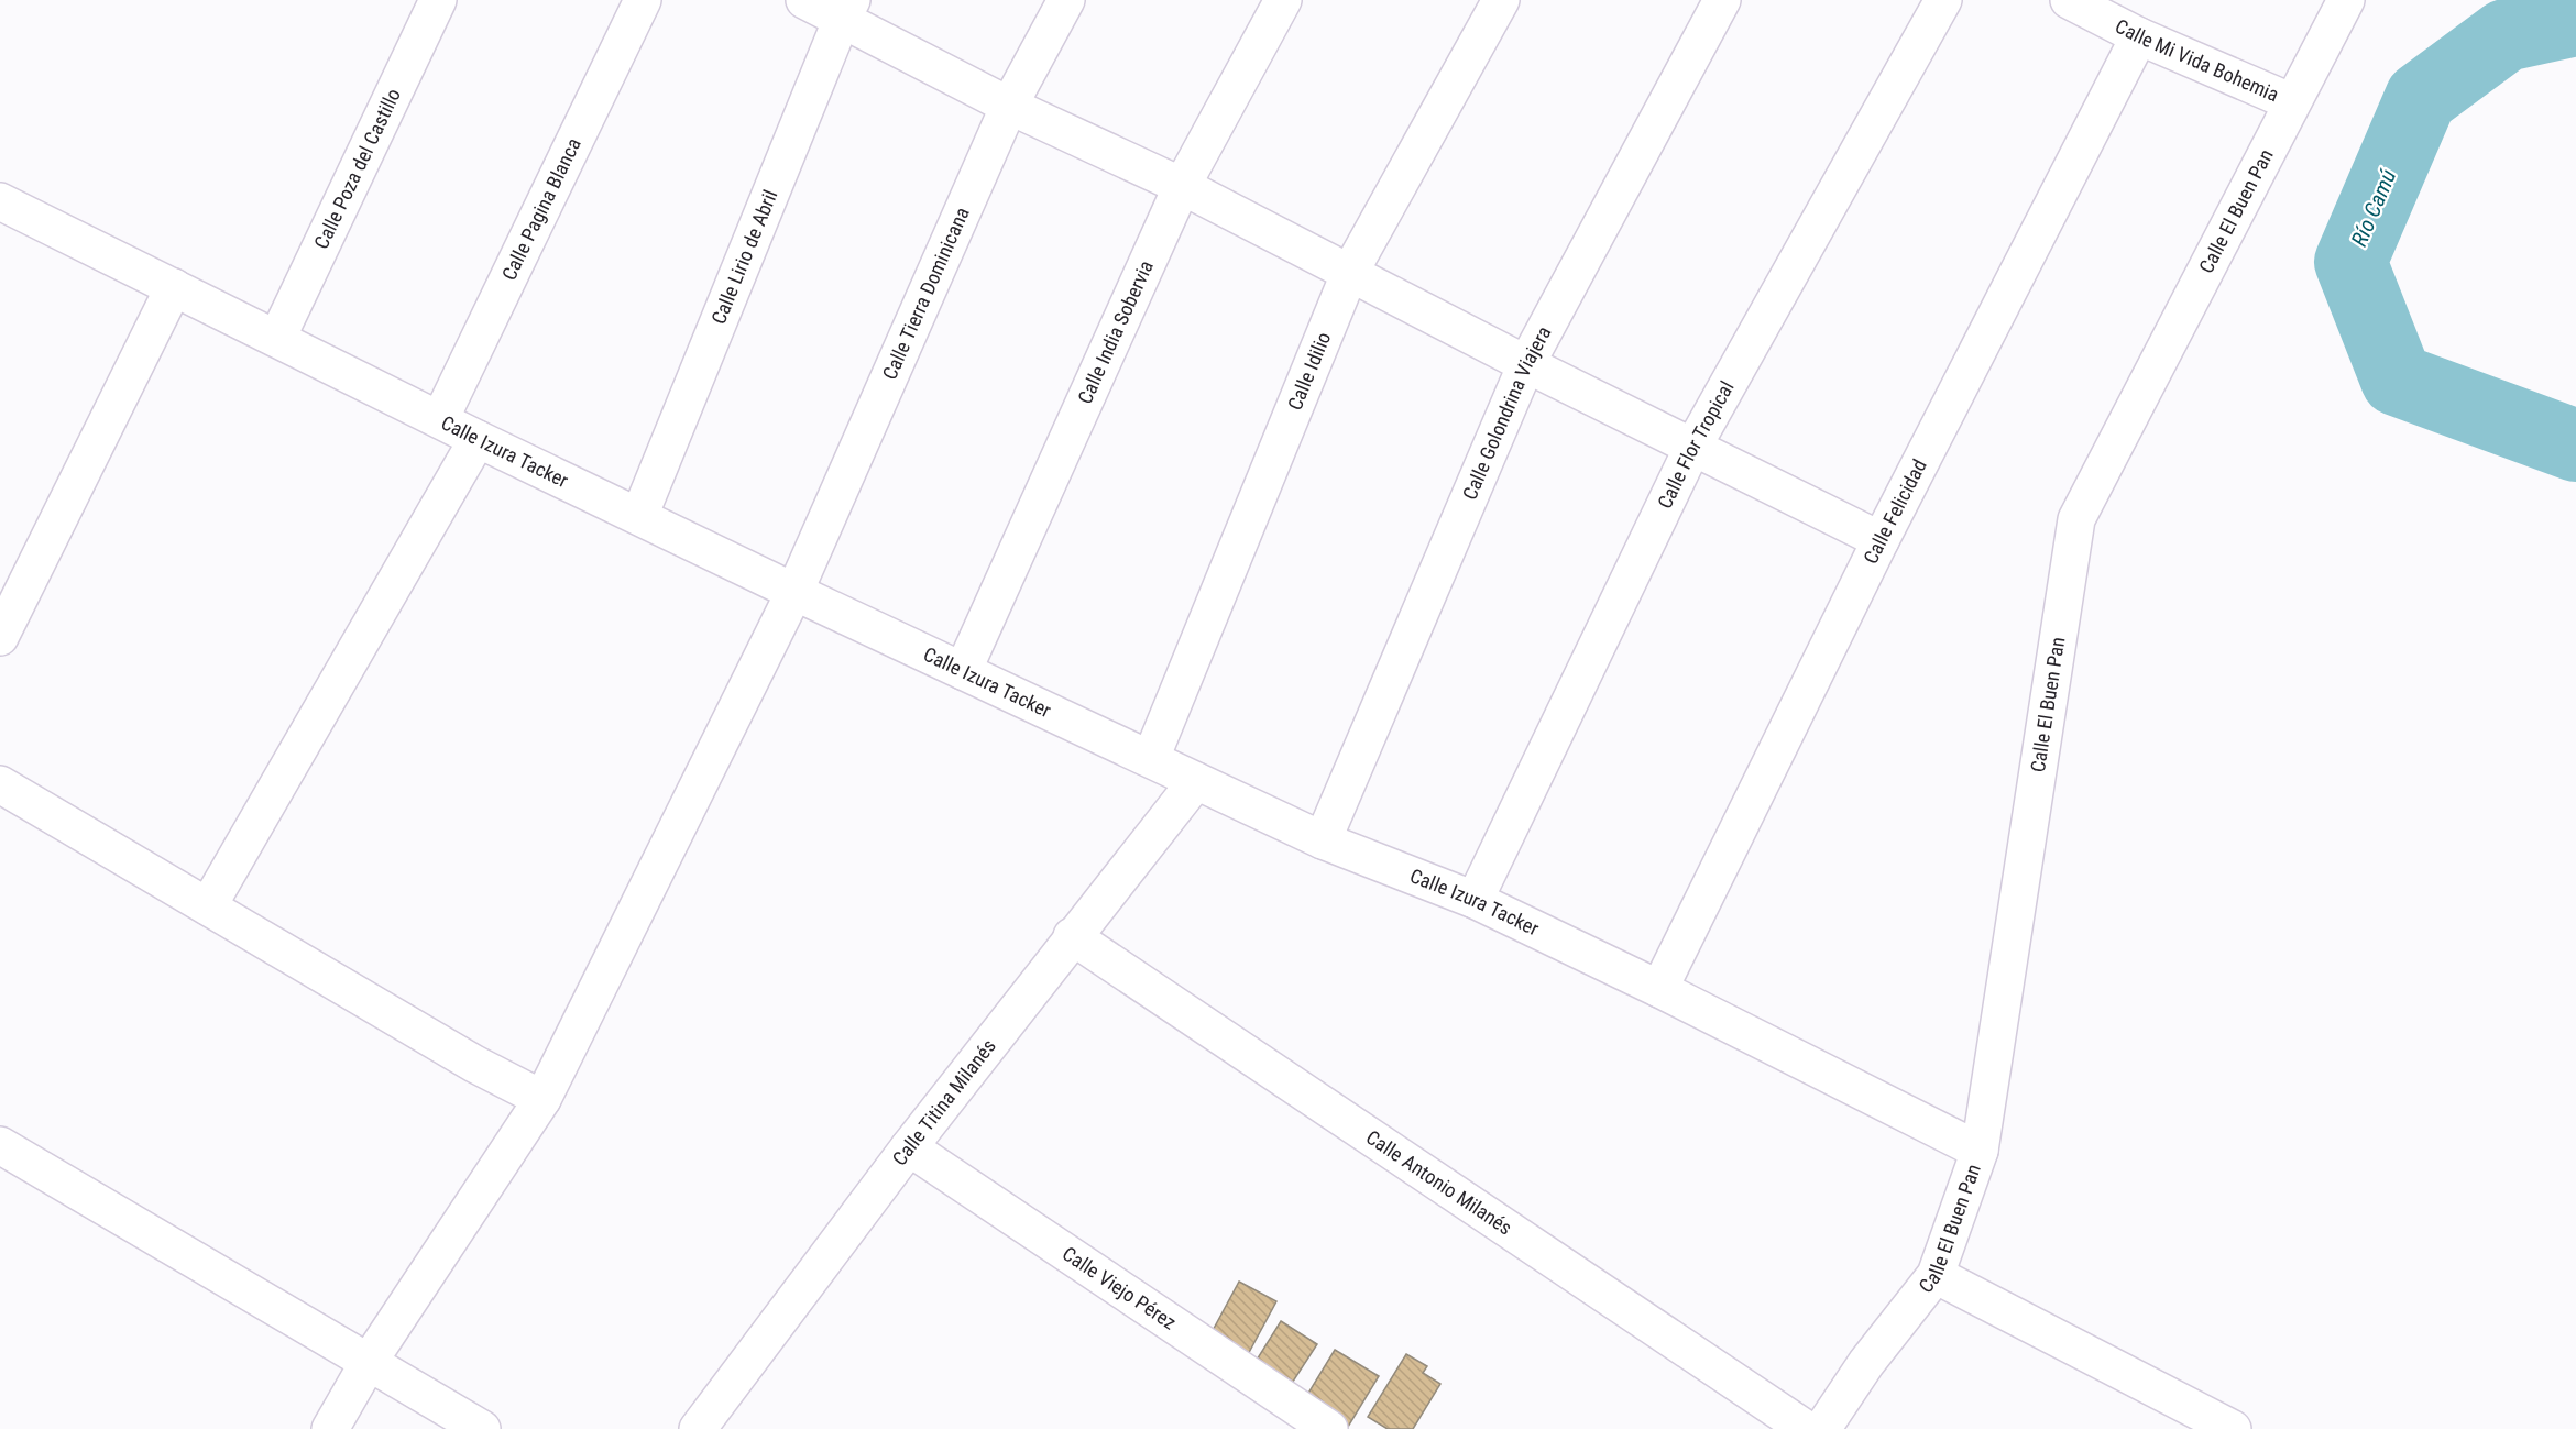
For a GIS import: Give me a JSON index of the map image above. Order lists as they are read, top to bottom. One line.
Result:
{"streets":{"street":["Calle Mi Vida Bohemia","Calle Poza del Castillo","Calle Pagina Blanca","Calle El Buen Pan","Calle Lirio de Abril","Calle Tierra Dominicana","Calle India Sobervia","Calle Idilio","Calle Golondrina Viajera","Calle Flor Tropical","Calle Izura Tacker","Calle Felicidad","Calle Titina Milanés","Calle Antonio Milanés","Calle Viejo Pérez"]},"crossings":[["Calle Mi Vida Bohemia","Calle El Buen Pan"],["Calle Mi Vida Bohemia","Calle Felicidad"],["Calle Poza del Castillo","Calle Izura Tacker"],["Calle Pagina Blanca","Calle Izura Tacker"],["Calle El Buen Pan","Calle Izura Tacker"],["Calle Lirio de Abril","Calle Izura Tacker"],["Calle Tierra Dominicana","Calle Izura Tacker"],["Calle India Sobervia","Calle Izura Tacker"],["Calle Idilio","Calle Izura Tacker"],["Calle Golondrina Viajera","Calle Izura Tacker"],["Calle Flor Tropical","Calle Izura Tacker"],["Calle Izura Tacker","Calle Felicidad"],["Calle Izura Tacker","Calle Titina Milanés"],["Calle Titina Milanés","Calle Antonio Milanés"],["Calle Titina Milanés","Calle Viejo Pérez"]],"water":["Río Camú"]}
